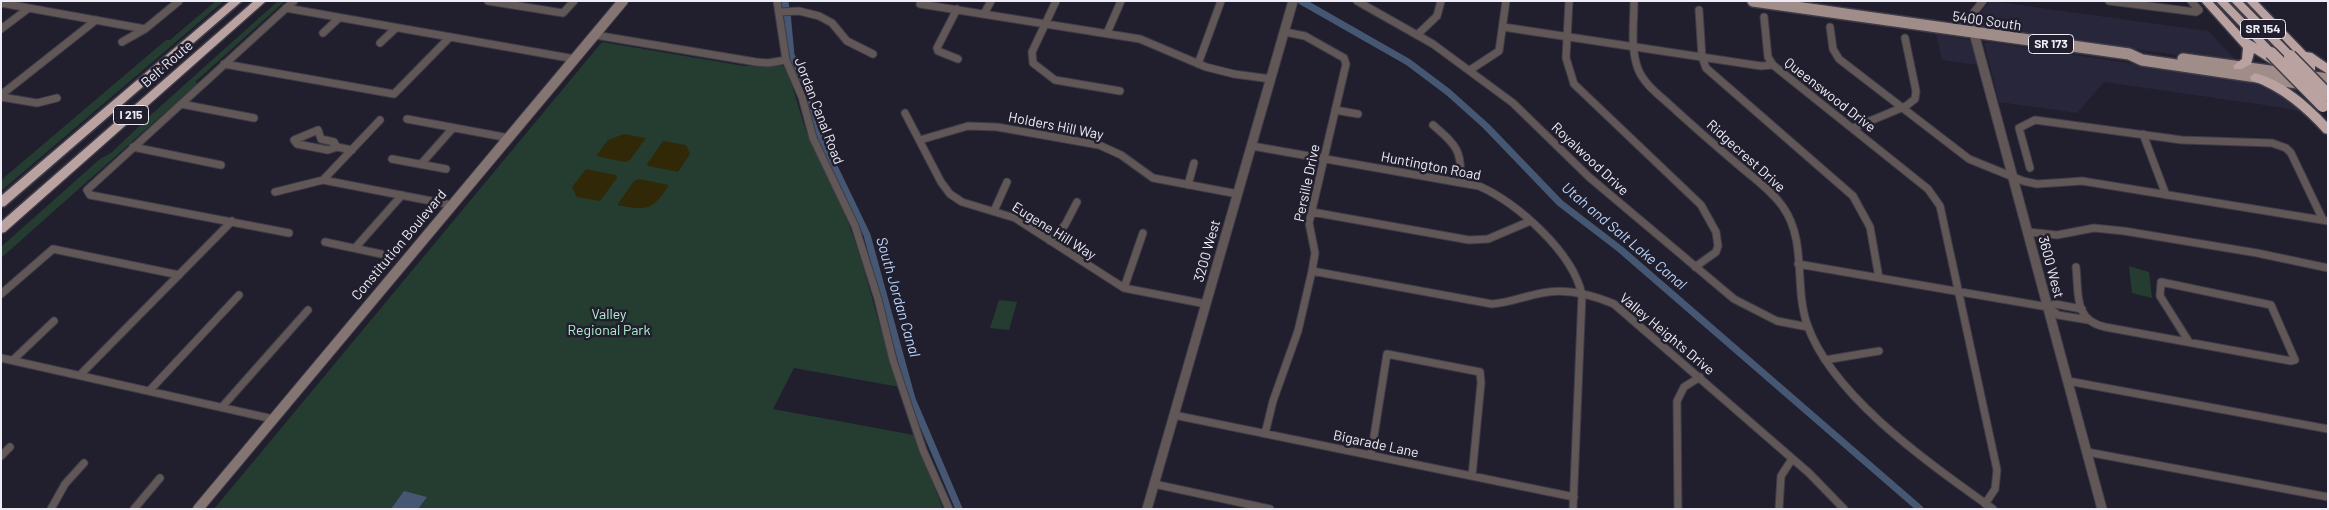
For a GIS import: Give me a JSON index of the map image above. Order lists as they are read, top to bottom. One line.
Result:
{"streets":{"highway":["SR 154","Belt Route","I 215"],"main road":["5400 South","SR 173","Constitution Boulevard"],"street":["Queenswood Drive","Jordan Canal Road","Holders Hill Way","Ridgecrest Drive","Royalwood Drive","Huntington Road","Persille Drive","Eugene Hill Way","3200 West","3600 West","Valley Heights Drive","Bigarade Lane"]},"crossings":[["5400 South","3600 West"],["Queenswood Drive","Ridgecrest Drive"],["Holders Hill Way","Eugene Hill Way"],["Holders Hill Way","3200 West"],["Ridgecrest Drive","Royalwood Drive"],["Huntington Road","Persille Drive"],["Huntington Road","3200 West"],["Huntington Road","Valley Heights Drive"],["Huntington Road","Bigarade Lane"],["Persille Drive","3200 West"],["Persille Drive","Valley Heights Drive"],["Persille Drive","Bigarade Lane"],["Eugene Hill Way","3200 West"],["3200 West","Bigarade Lane"]],"water":["Utah and Salt Lake Canal","South Jordan Canal"],"parks":["Valley Regional Park"]}
